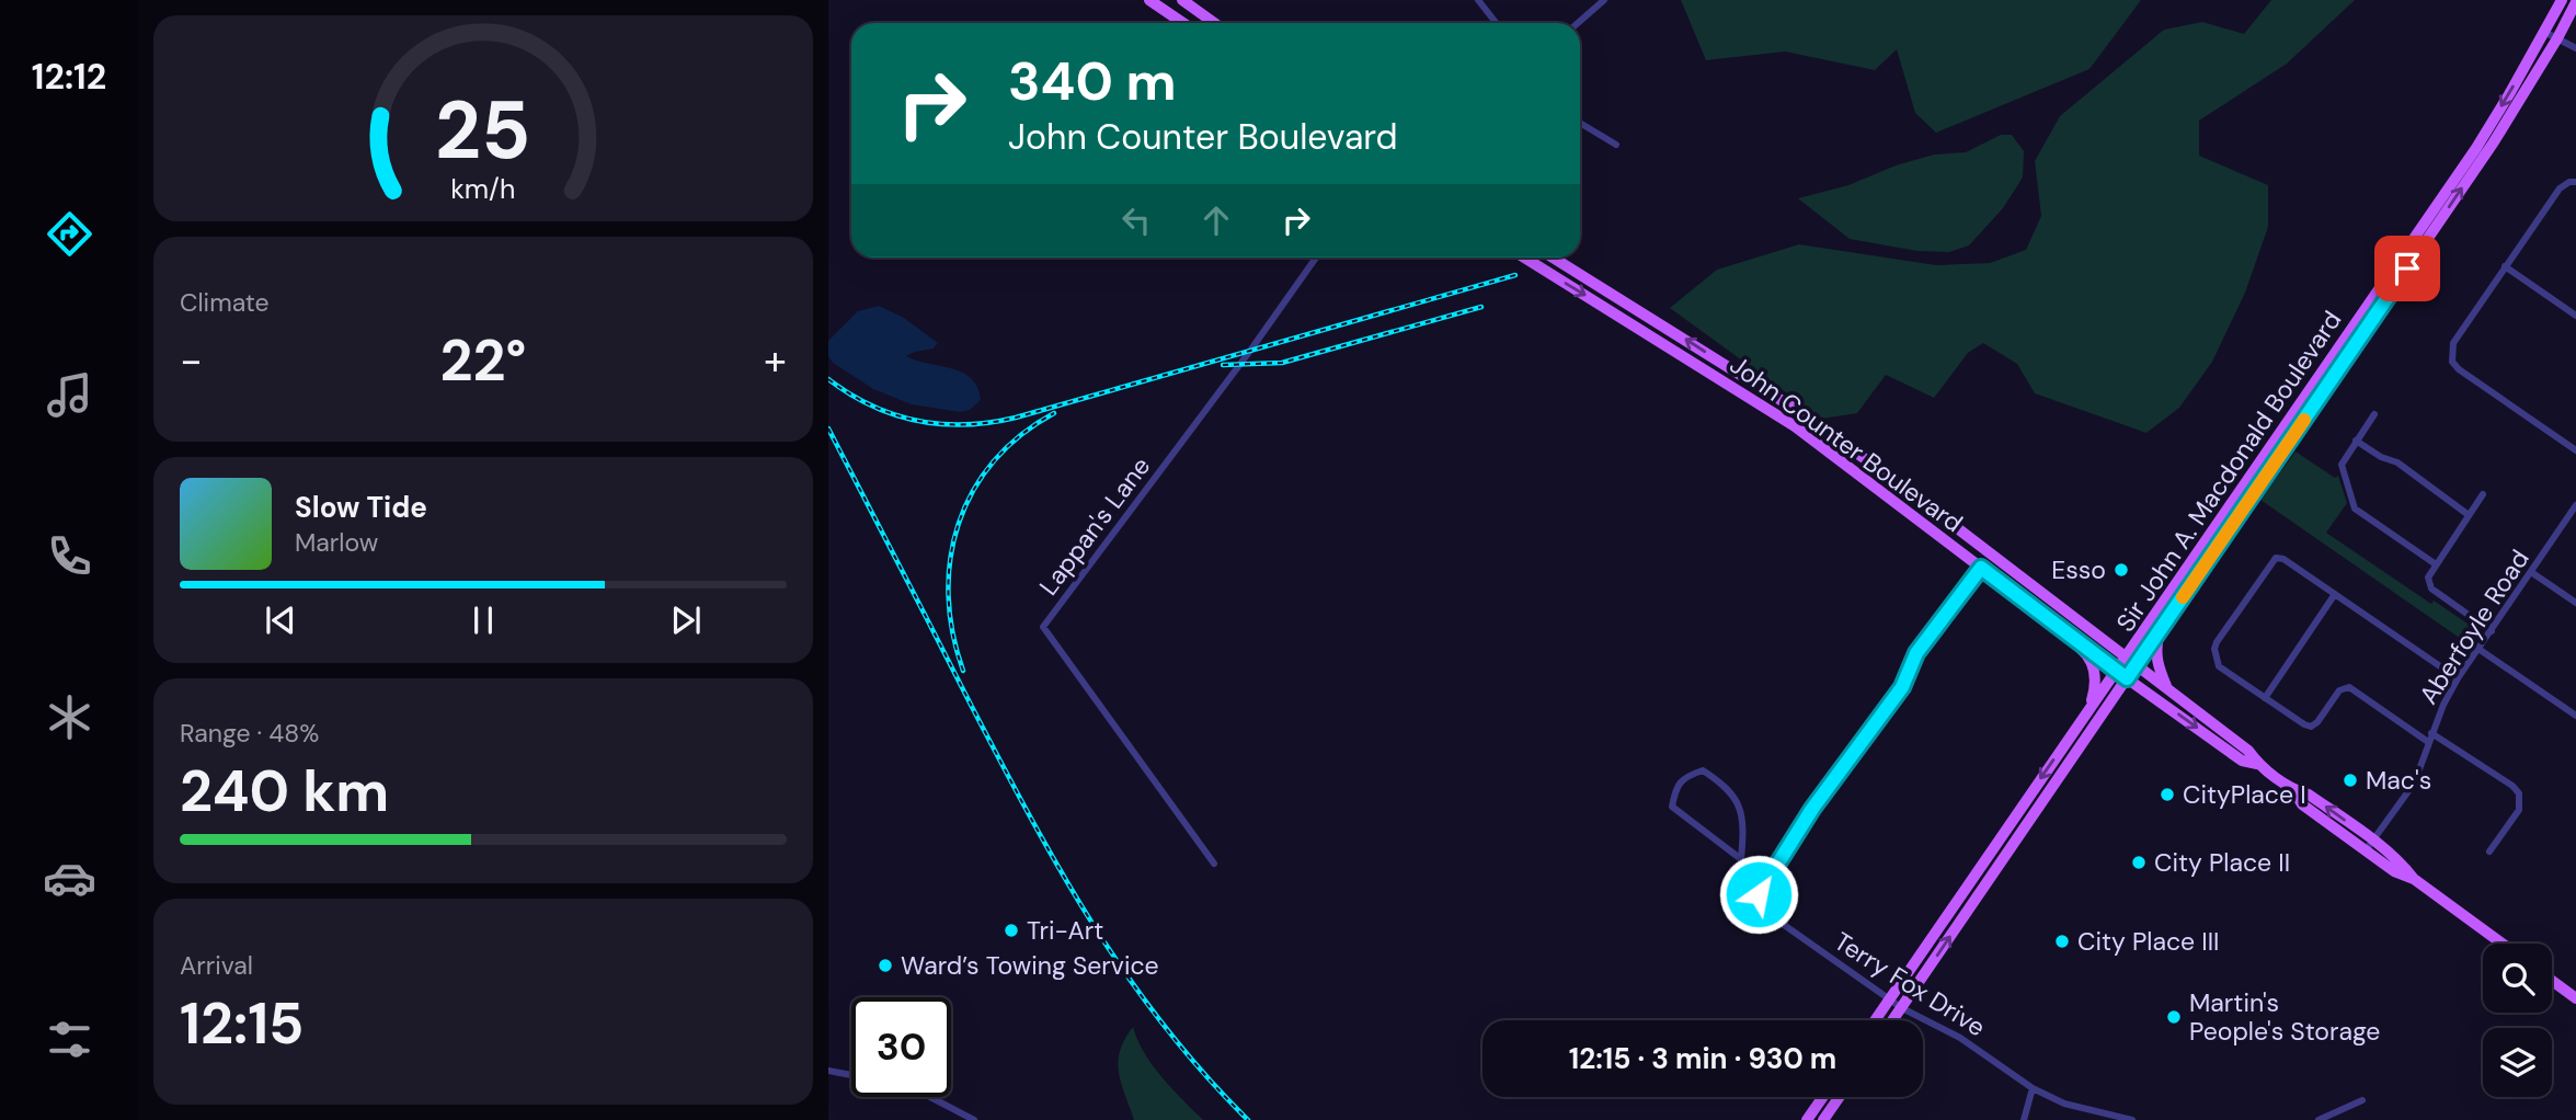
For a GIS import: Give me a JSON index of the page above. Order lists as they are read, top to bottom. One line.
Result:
{"streets":{"main road":["John Counter Boulevard","Sir John A. Macdonald Boulevard"],"street":["Lappan's Lane","Aberfoyle Road","Terry Fox Drive"]},"crossings":[["John Counter Boulevard","Sir John A. Macdonald Boulevard"],["John Counter Boulevard","Aberfoyle Road"],["Sir John A. Macdonald Boulevard","Terry Fox Drive"]],"places":["Esso","Mac's","CityPlace I","City Place II","Tri-Art","City Place III","Ward’s Towing Service","Martin's People's Storage"],"page":{"tabs":"12:12","turn":["340 m","John Counter Boulevard"],"tile":["Climate",["Range · 48%","240 km"],["Arrival","12:15"]],"heat":["−","22°","+"],"song":["Slow Tide","Marlow"],"limit":"30","trip":"12:15 · 3 min · 930 m","gauge":["25","km/h"]}}
